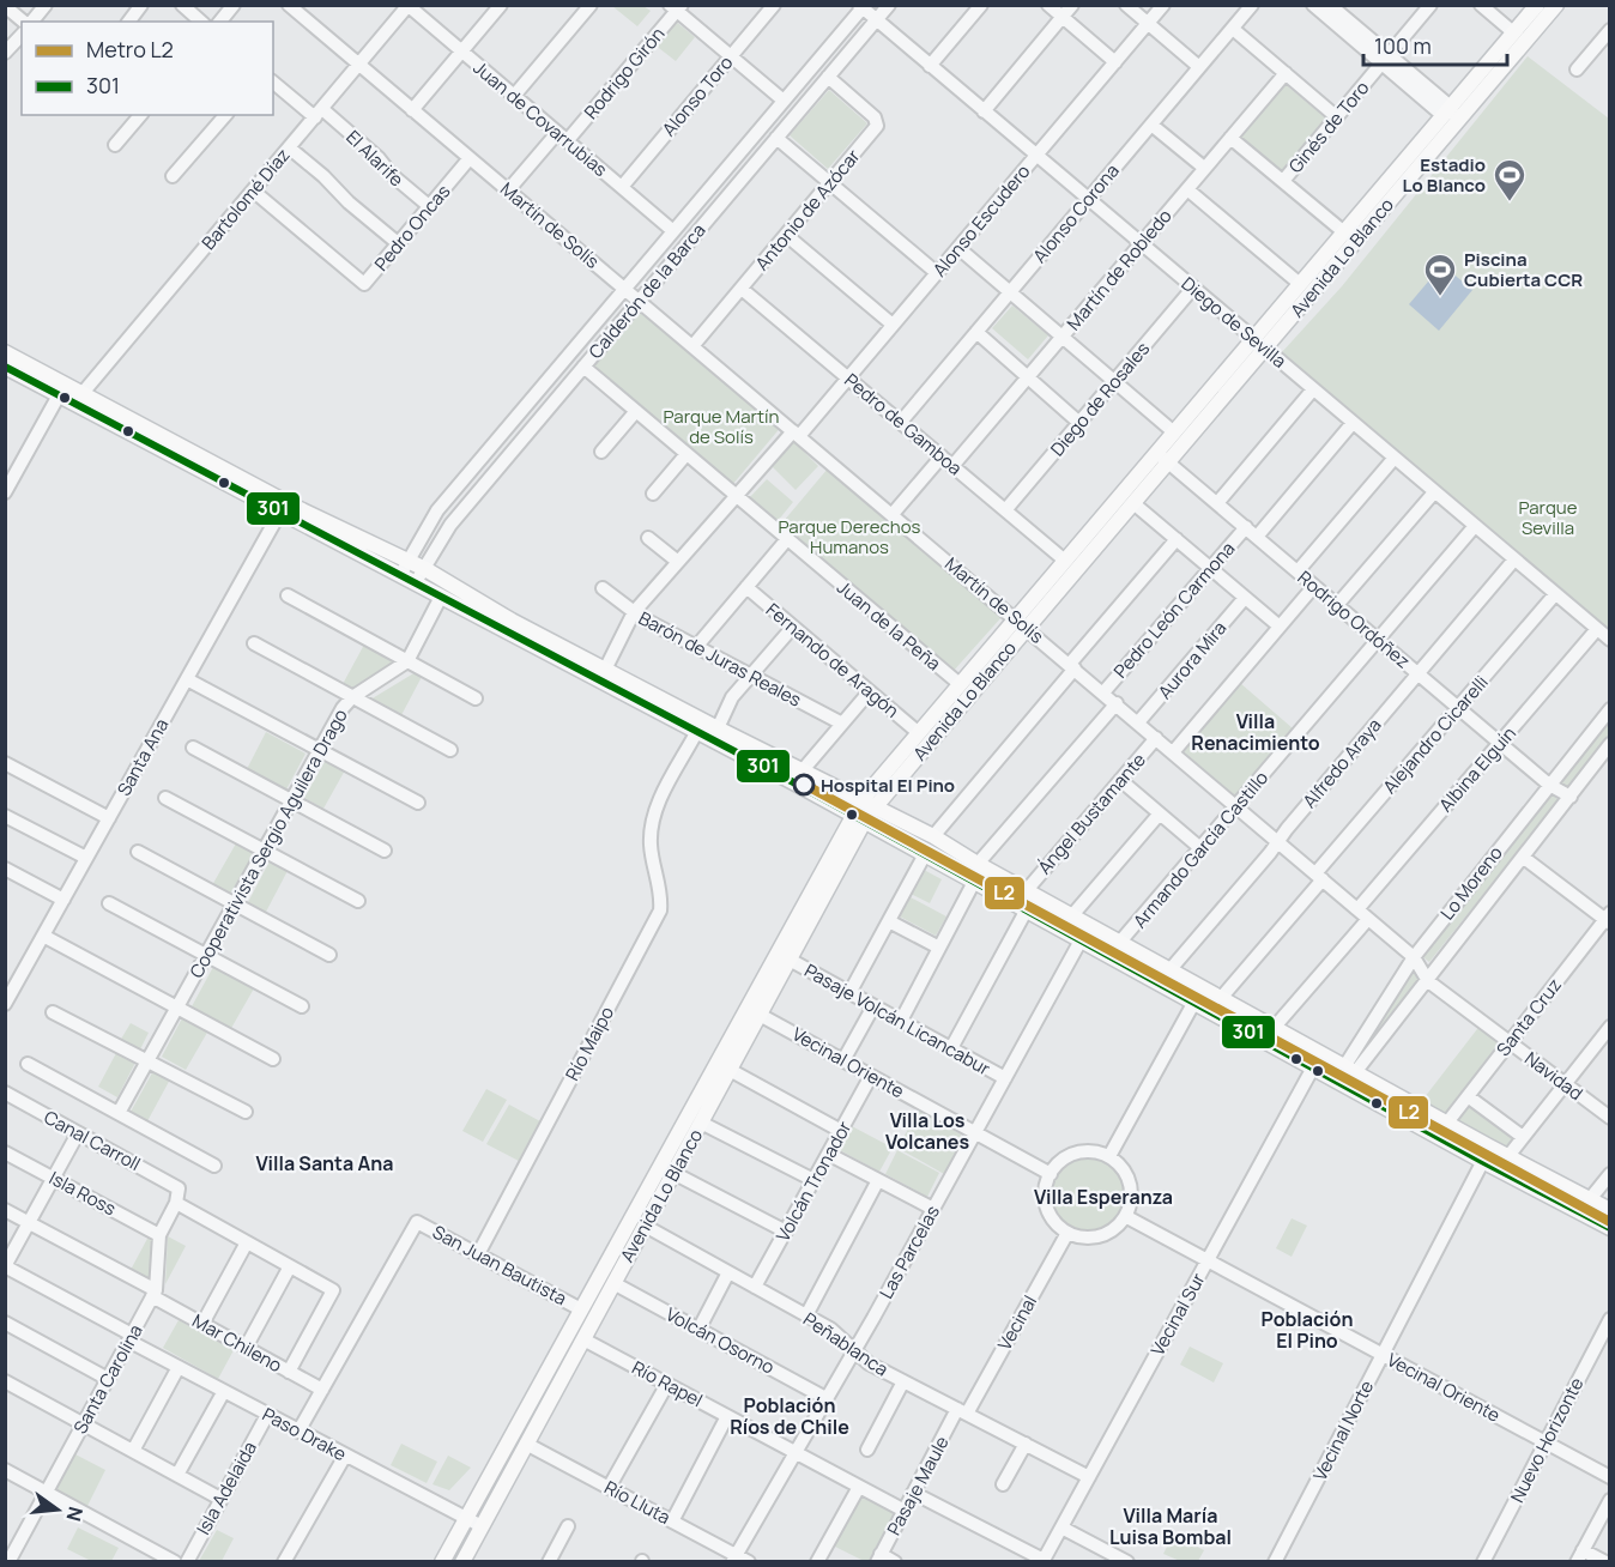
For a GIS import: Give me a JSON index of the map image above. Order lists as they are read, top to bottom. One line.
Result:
{"streets":{"main road":["Avenida Lo Blanco"],"street":["Rodrigo Girón","Alonso Toro","Juan de Covarrubias","Ginés de Toro","El Alarife","Bartolomé Díaz","Antonio de Azócar","Alonso Corona","Alonso Escudero","Martín de Solís","Pedro Oncas","Martín de Robledo","Calderón de la Barca","Diego de Sevilla","Diego de Rosales","Pedro de Gamboa","Pedro León Carmona","Rodrigo Ordóñez","Juan de la Peña","Barón de Juras Reales","Fernando de Aragón","Aurora Mira","Alejandro Cicarelli","Santa Ana","Alfredo Araya","Albina Elguín","Ángel Bustamante","Cooperativista Sergio Aguilera Drago","Armando García Castillo","Lo Moreno","Santa Cruz","Pasaje Volcán Licancabur","Río Maipo","Vecinal Oriente","Navidad","Canal Carroll","Volcán Tronador","Isla Ross","Las Parcelas","San Juan Bautista","Vecinal Sur","Vecinal","Volcán Osorno","Mar Chileno","Peñablanca","Santa Carolina","Río Rapel","Vecinal Norte","Paso Drake","Nuevo Horizonte","Pasaje Maule","Isla Adelaida","Río Lluta"]},"crossings":[["Rodrigo Girón","Juan de Covarrubias"],["Rodrigo Girón","Martín de Solís"],["Alonso Toro","Juan de Covarrubias"],["Juan de Covarrubias","Bartolomé Díaz"],["Juan de Covarrubias","Calderón de la Barca"],["El Alarife","Bartolomé Díaz"],["El Alarife","Pedro Oncas"],["Bartolomé Díaz","Martín de Solís"],["Bartolomé Díaz","Pedro Oncas"],["Antonio de Azócar","Martín de Solís"],["Antonio de Azócar","Calderón de la Barca"],["Antonio de Azócar","Pedro de Gamboa"],["Alonso Corona","Diego de Sevilla"],["Alonso Corona","Pedro de Gamboa"],["Alonso Escudero","Martín de Solís"],["Alonso Escudero","Diego de Sevilla"],["Alonso Escudero","Pedro de Gamboa"],["Alonso Escudero","Juan de la Peña"],["Alonso Escudero","Barón de Juras Reales"],["Martín de Solís","Pedro Oncas"],["Martín de Solís","Avenida Lo Blanco"],["Martín de Solís","Calderón de la Barca"],["Martín de Solís","Pedro León Carmona"],["Martín de Solís","Aurora Mira"],["Martín de Solís","Alejandro Cicarelli"],["Martín de Solís","Alfredo Araya"],["Martín de Solís","Albina Elguín"],["Martín de Solís","Ángel Bustamante"],["Martín de Solís","Armando García Castillo"],["Martín de Solís","Lo Moreno"],["Martín de Solís","Navidad"],["Avenida Lo Blanco","Diego de Sevilla"],["Avenida Lo Blanco","Pedro de Gamboa"],["Avenida Lo Blanco","Rodrigo Ordóñez"],["Avenida Lo Blanco","Juan de la Peña"],["Avenida Lo Blanco","Fernando de Aragón"],["Avenida Lo Blanco","Pasaje Volcán Licancabur"],["Avenida Lo Blanco","Vecinal Oriente"],["Avenida Lo Blanco","San Juan Bautista"],["Avenida Lo Blanco","Volcán Osorno"],["Avenida Lo Blanco","Peñablanca"],["Avenida Lo Blanco","Río Rapel"],["Avenida Lo Blanco","Paso Drake"],["Avenida Lo Blanco","Río Lluta"],["Martín de Robledo","Diego de Sevilla"],["Martín de Robledo","Pedro de Gamboa"],["Calderón de la Barca","Diego de Sevilla"],["Calderón de la Barca","Juan de la Peña"],["Diego de Sevilla","Diego de Rosales"],["Diego de Sevilla","Alejandro Cicarelli"],["Diego de Sevilla","Alfredo Araya"],["Diego de Sevilla","Albina Elguín"],["Diego de Sevilla","Armando García Castillo"],["Diego de Rosales","Pedro de Gamboa"],["Pedro León Carmona","Rodrigo Ordóñez"],["Rodrigo Ordóñez","Alejandro Cicarelli"],["Rodrigo Ordóñez","Alfredo Araya"],["Rodrigo Ordóñez","Albina Elguín"],["Rodrigo Ordóñez","Armando García Castillo"],["Rodrigo Ordóñez","Lo Moreno"],["Barón de Juras Reales","Río Maipo"],["Fernando de Aragón","Río Maipo"],["Lo Moreno","Navidad"],["Santa Cruz","Navidad"],["Pasaje Volcán Licancabur","Las Parcelas"],["Río Maipo","San Juan Bautista"],["Vecinal Oriente","Volcán Tronador"],["Vecinal Oriente","Las Parcelas"],["Vecinal Oriente","Vecinal Sur"],["Vecinal Oriente","Vecinal"],["Vecinal Oriente","Vecinal Norte"],["Vecinal Oriente","Nuevo Horizonte"],["Canal Carroll","Santa Carolina"],["Volcán Tronador","Peñablanca"],["Isla Ross","Santa Carolina"],["Las Parcelas","Volcán Osorno"],["Las Parcelas","Peñablanca"],["Las Parcelas","Río Rapel"],["Las Parcelas","Río Lluta"],["San Juan Bautista","Mar Chileno"],["Vecinal Sur","Peñablanca"],["Vecinal","Peñablanca"],["Vecinal","Pasaje Maule"],["Mar Chileno","Santa Carolina"],["Peñablanca","Pasaje Maule"],["Santa Carolina","Paso Drake"],["Río Rapel","Pasaje Maule"],["Paso Drake","Isla Adelaida"]],"districts":["Villa Renacimiento","Villa Los Volcanes","Villa Santa Ana","Villa Esperanza","Población El Pino","Población Ríos de Chile","Villa María Luisa Bombal"],"parks":["Parque Martín de Solís","Parque Sevilla","Parque Derechos Humanos"],"places":{"sports":["Estadio Lo Blanco","Piscina Cubierta CCR"],"other":["Hospital El Pino"]},"lines":["transit line 301","metro line L2"],"legend":["Metro L2","301"],"scale_bar":"100 m","north":"right"}
